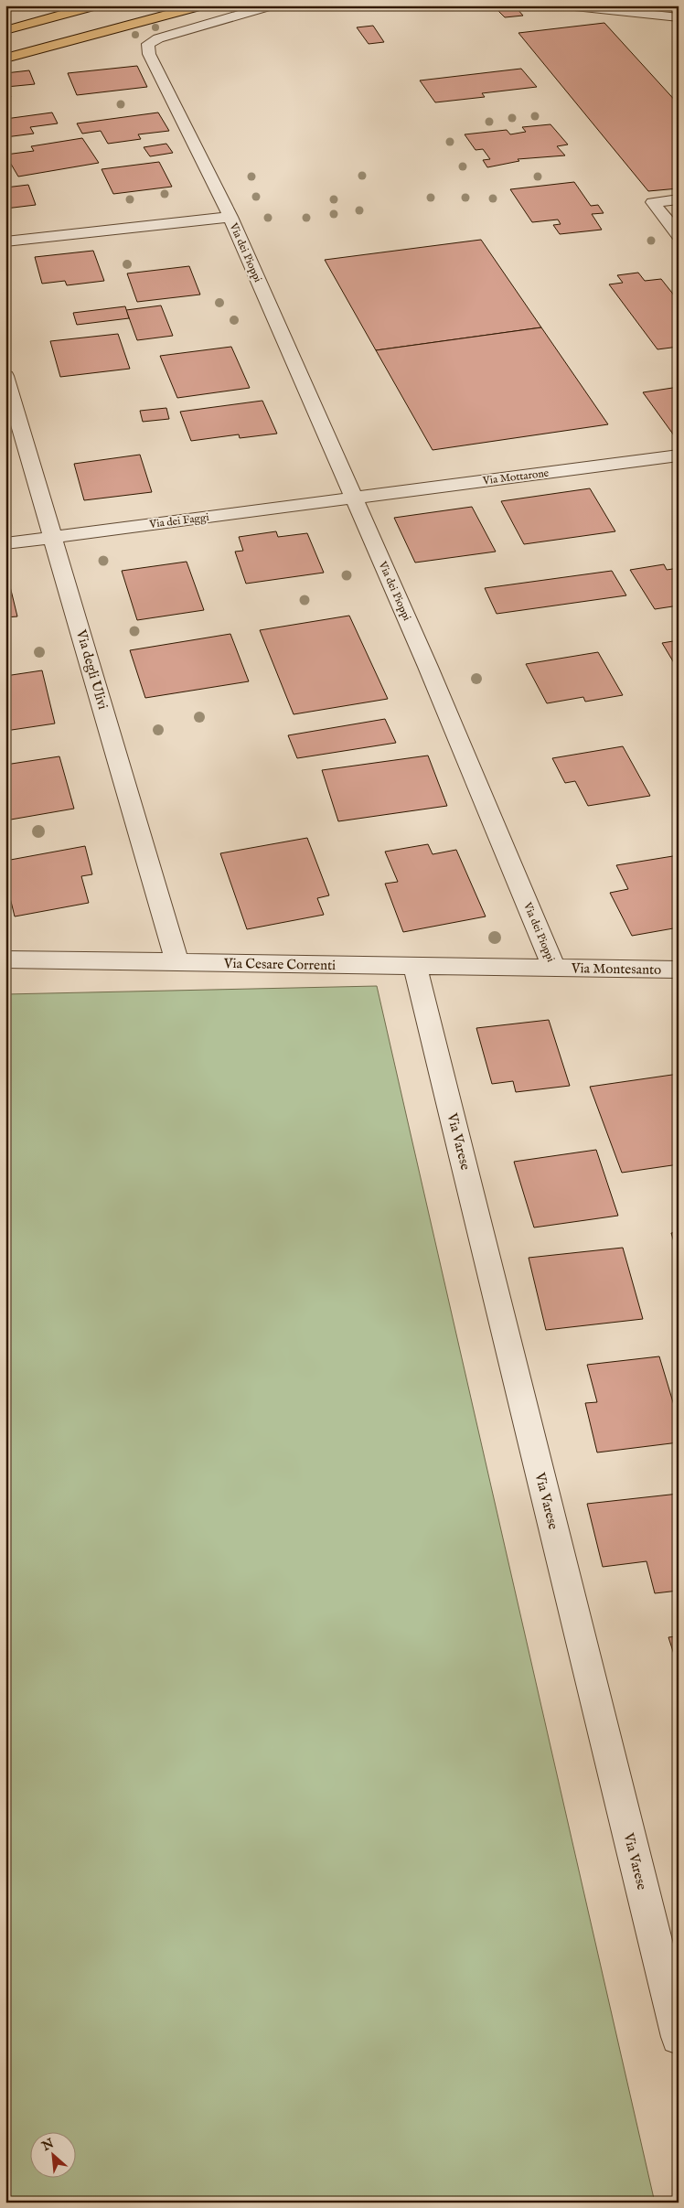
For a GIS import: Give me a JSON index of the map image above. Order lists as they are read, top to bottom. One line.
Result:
{"streets":{"street":["Via dei Pioppi","Via Mottarone","Via dei Faggi","Via degli Ulivi","Via Cesare Correnti","Via Montesanto","Via Varese"]},"crossings":[["Via dei Pioppi","Via Mottarone"],["Via dei Pioppi","Via dei Faggi"],["Via dei Pioppi","Via Cesare Correnti"],["Via dei Pioppi","Via Montesanto"],["Via Mottarone","Via dei Faggi"],["Via dei Faggi","Via degli Ulivi"],["Via degli Ulivi","Via Cesare Correnti"],["Via Cesare Correnti","Via Montesanto"],["Via Cesare Correnti","Via Varese"]],"north":"top left"}
